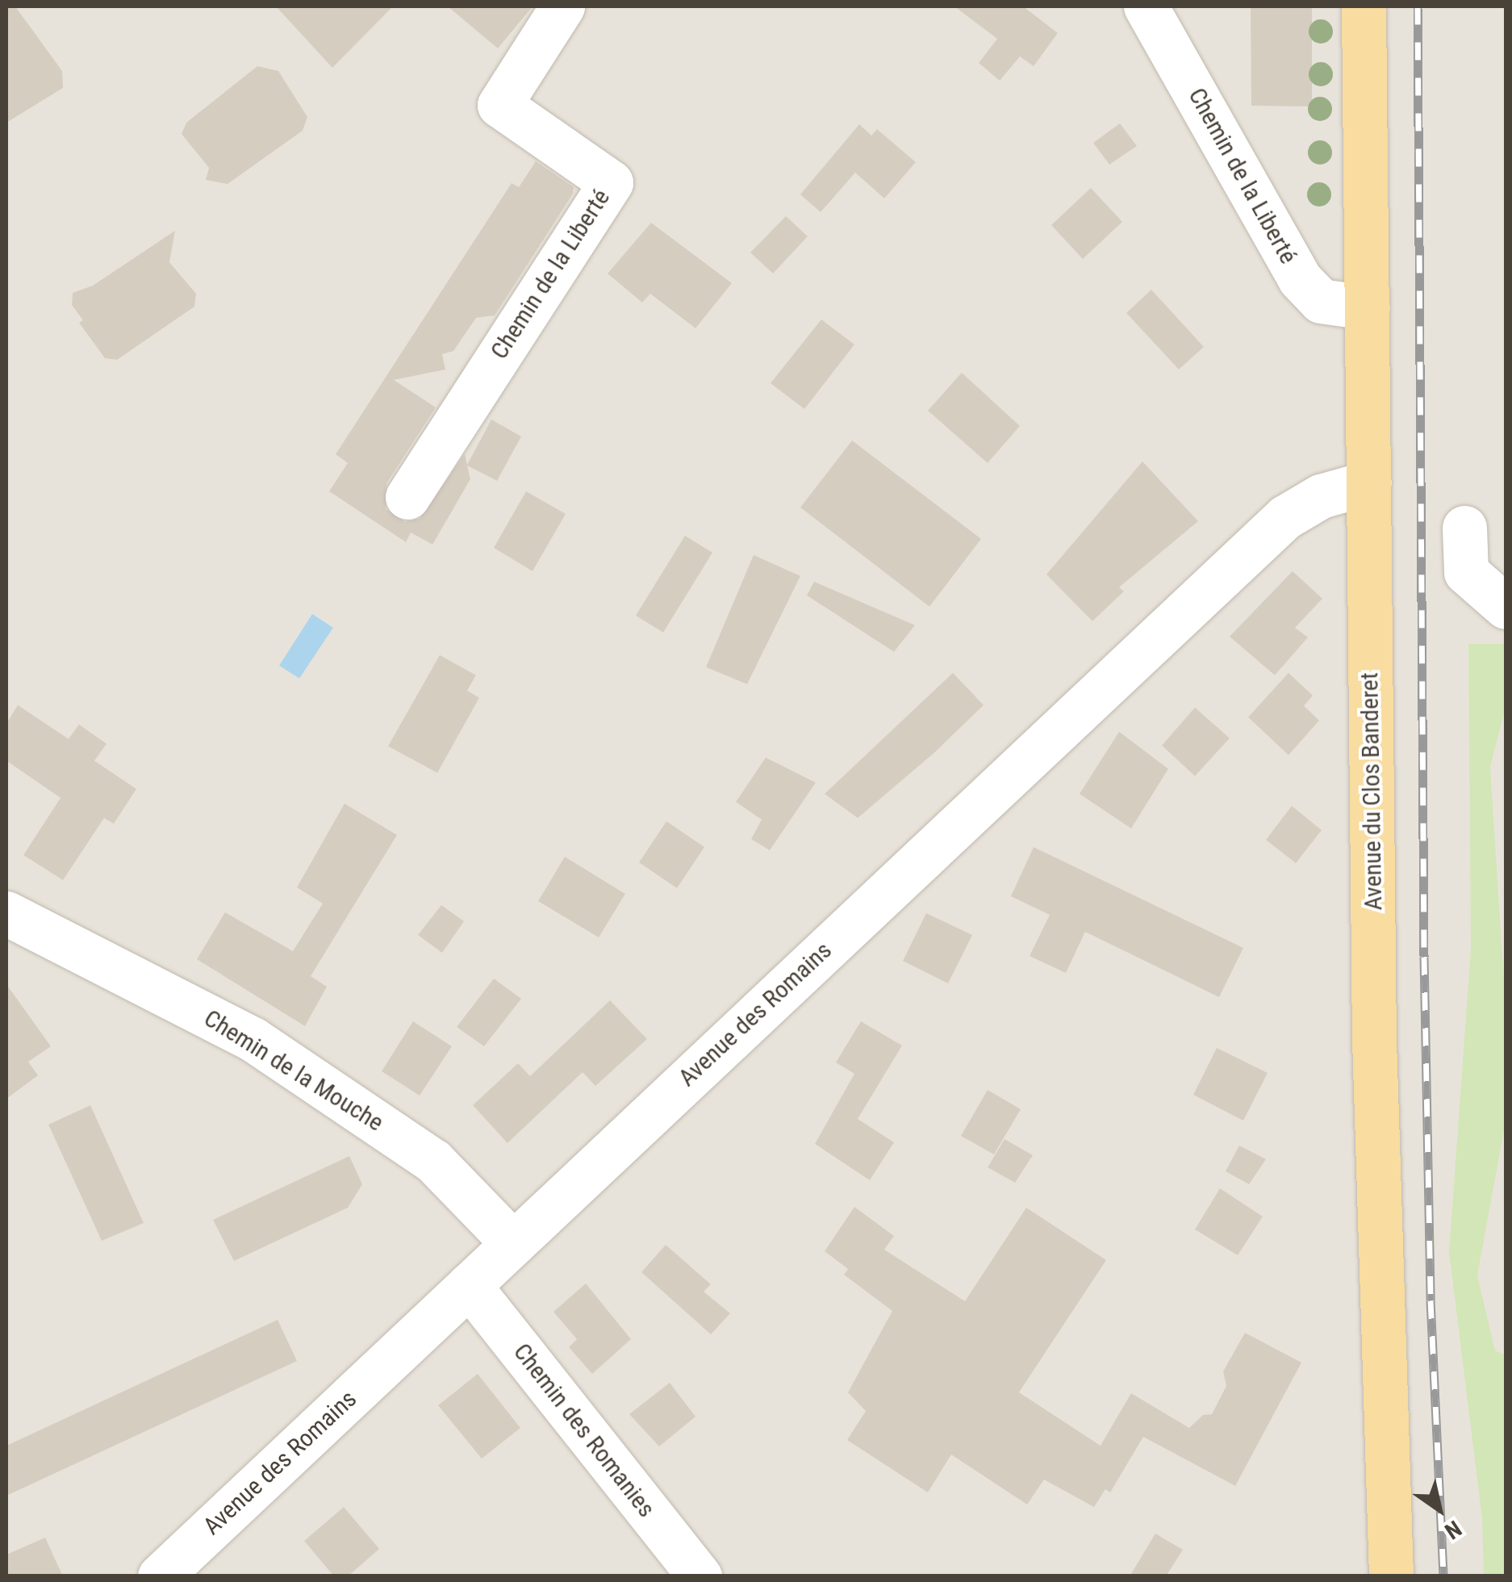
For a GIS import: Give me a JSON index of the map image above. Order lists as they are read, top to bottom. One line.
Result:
{"streets":{"main road":["Avenue du Clos Banderet"],"street":["Chemin de la Liberté","Avenue des Romains","Chemin de la Mouche","Chemin des Romanies"]},"crossings":[["Chemin de la Liberté","Avenue du Clos Banderet"],["Avenue du Clos Banderet","Avenue des Romains"],["Avenue des Romains","Chemin de la Mouche"],["Avenue des Romains","Chemin des Romanies"]],"north":"bottom right"}
